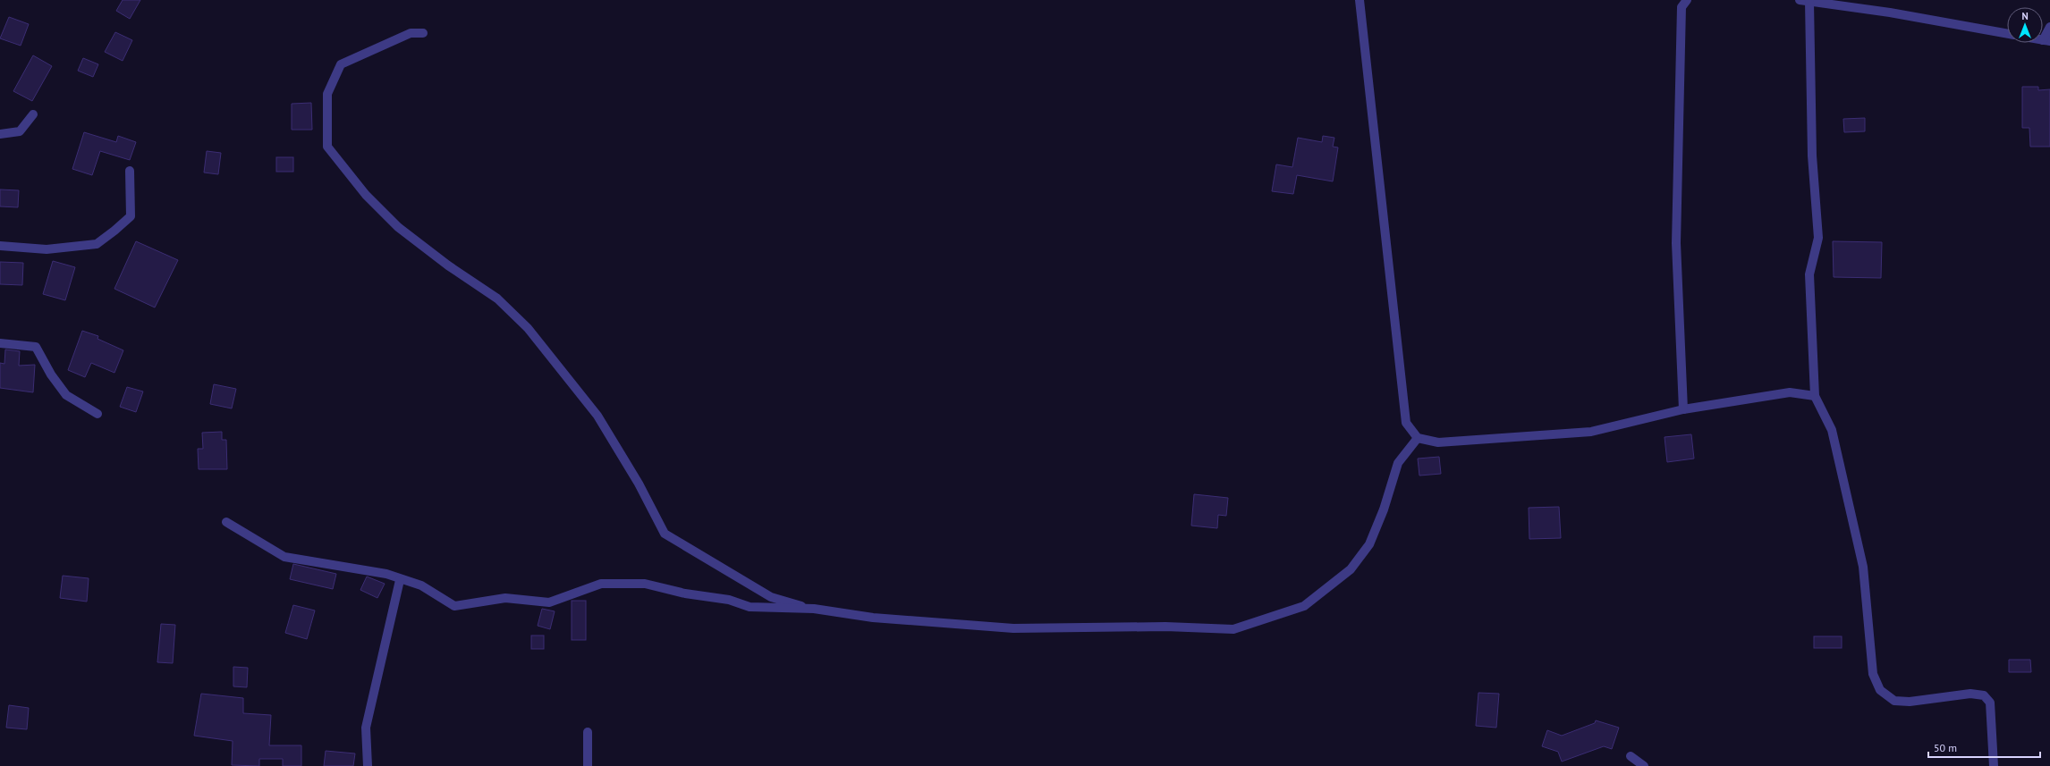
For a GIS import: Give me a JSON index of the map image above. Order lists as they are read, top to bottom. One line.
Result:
{"scale_bar":"50 m","north":"top"}
